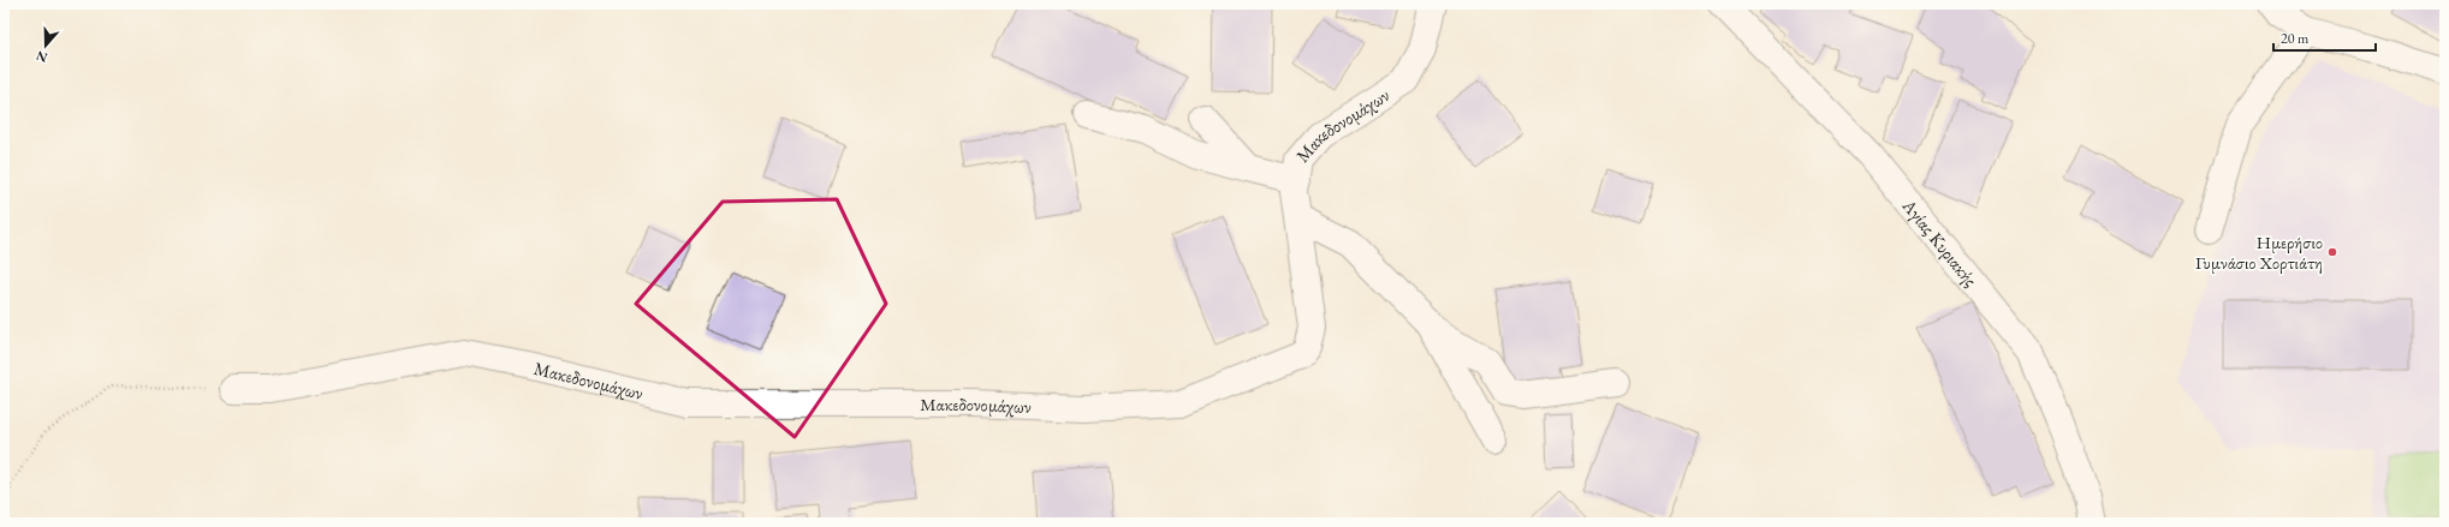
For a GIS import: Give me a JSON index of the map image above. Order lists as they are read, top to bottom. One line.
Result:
{"streets":{"street":["Μακεδονομάχων","Αγίας Κυριακής"]},"places":["Ημερήσιο Γυμνάσιο Χορτιάτη"],"scale_bar":"20 m","north":"bottom"}
